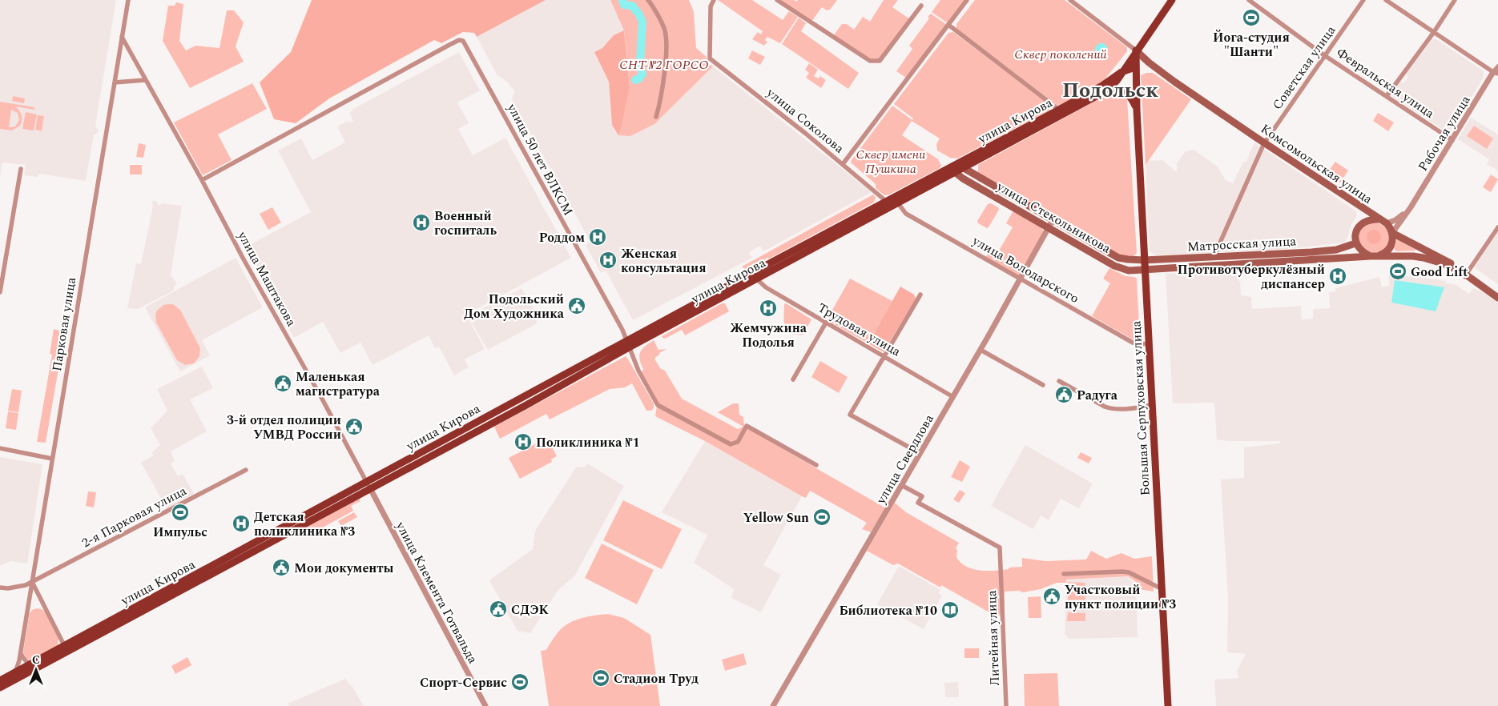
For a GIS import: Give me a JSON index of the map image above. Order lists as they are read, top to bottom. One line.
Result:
{"streets":{"main road":["улица Кирова","Комсомольская улица","улица Стекольникова","Матросская улица","Большая Серпуховская улица"],"street":["Советская улица","Февральская улица","улица Соколова","Рабочая улица","улица 50 лет ВЛКСМ","улица Володарского","улица Маштакова","Парковая улица","Трудовая улица","улица Свердлова","2-я Парковая улица","улица Клемента Готвальда","Литейная улица"]},"crossings":[["Советская улица","Февральская улица"],["Советская улица","Комсомольская улица"],["Советская улица","Матросская улица"],["Февральская улица","Рабочая улица"],["улица Соколова","улица Кирова"],["улица Соколова","улица Володарского"],["улица Кирова","улица 50 лет ВЛКСМ"],["улица Кирова","улица Стекольникова"],["улица Кирова","улица Володарского"],["улица Кирова","улица Маштакова"],["улица Кирова","Парковая улица"],["улица Кирова","Трудовая улица"],["улица Кирова","улица Клемента Готвальда"],["Рабочая улица","Комсомольская улица"],["Рабочая улица","Матросская улица"],["улица 50 лет ВЛКСМ","улица Маштакова"],["Комсомольская улица","Матросская улица"],["Комсомольская улица","Большая Серпуховская улица"],["улица Стекольникова","Матросская улица"],["улица Стекольникова","Большая Серпуховская улица"],["улица Стекольникова","улица Свердлова"],["Матросская улица","Большая Серпуховская улица"],["улица Володарского","Большая Серпуховская улица"],["улица Володарского","улица Свердлова"],["улица Маштакова","Парковая улица"],["улица Маштакова","улица Клемента Готвальда"],["Парковая улица","2-я Парковая улица"],["Трудовая улица","улица Свердлова"],["улица Свердлова","Литейная улица"]],"districts":["Подольск"],"parks":["Сквер поколений","СНТ №2 ГОРСО","Сквер имени Пушкина"],"places":{"sports":["Йога-студия \"Шанти\"","Good Lift","Импульс","Yellow Sun","Стадион Труд","Спорт-Сервис"],"hospital":["Военный госпиталь","Роддом","Женская консультация","Противотуберкулёзный диспансер","Жемчужина Подолья","Поликлиника №1","Детская поликлиника №3"],"public building":["Подольский Дом Художника","Маленькая магистратура","Радуга","3-й отдел полиции УМВД России","Мои документы","Участковый пункт полиции №3","СДЭК"],"library":["Библиотека №10"]},"north":"top"}
